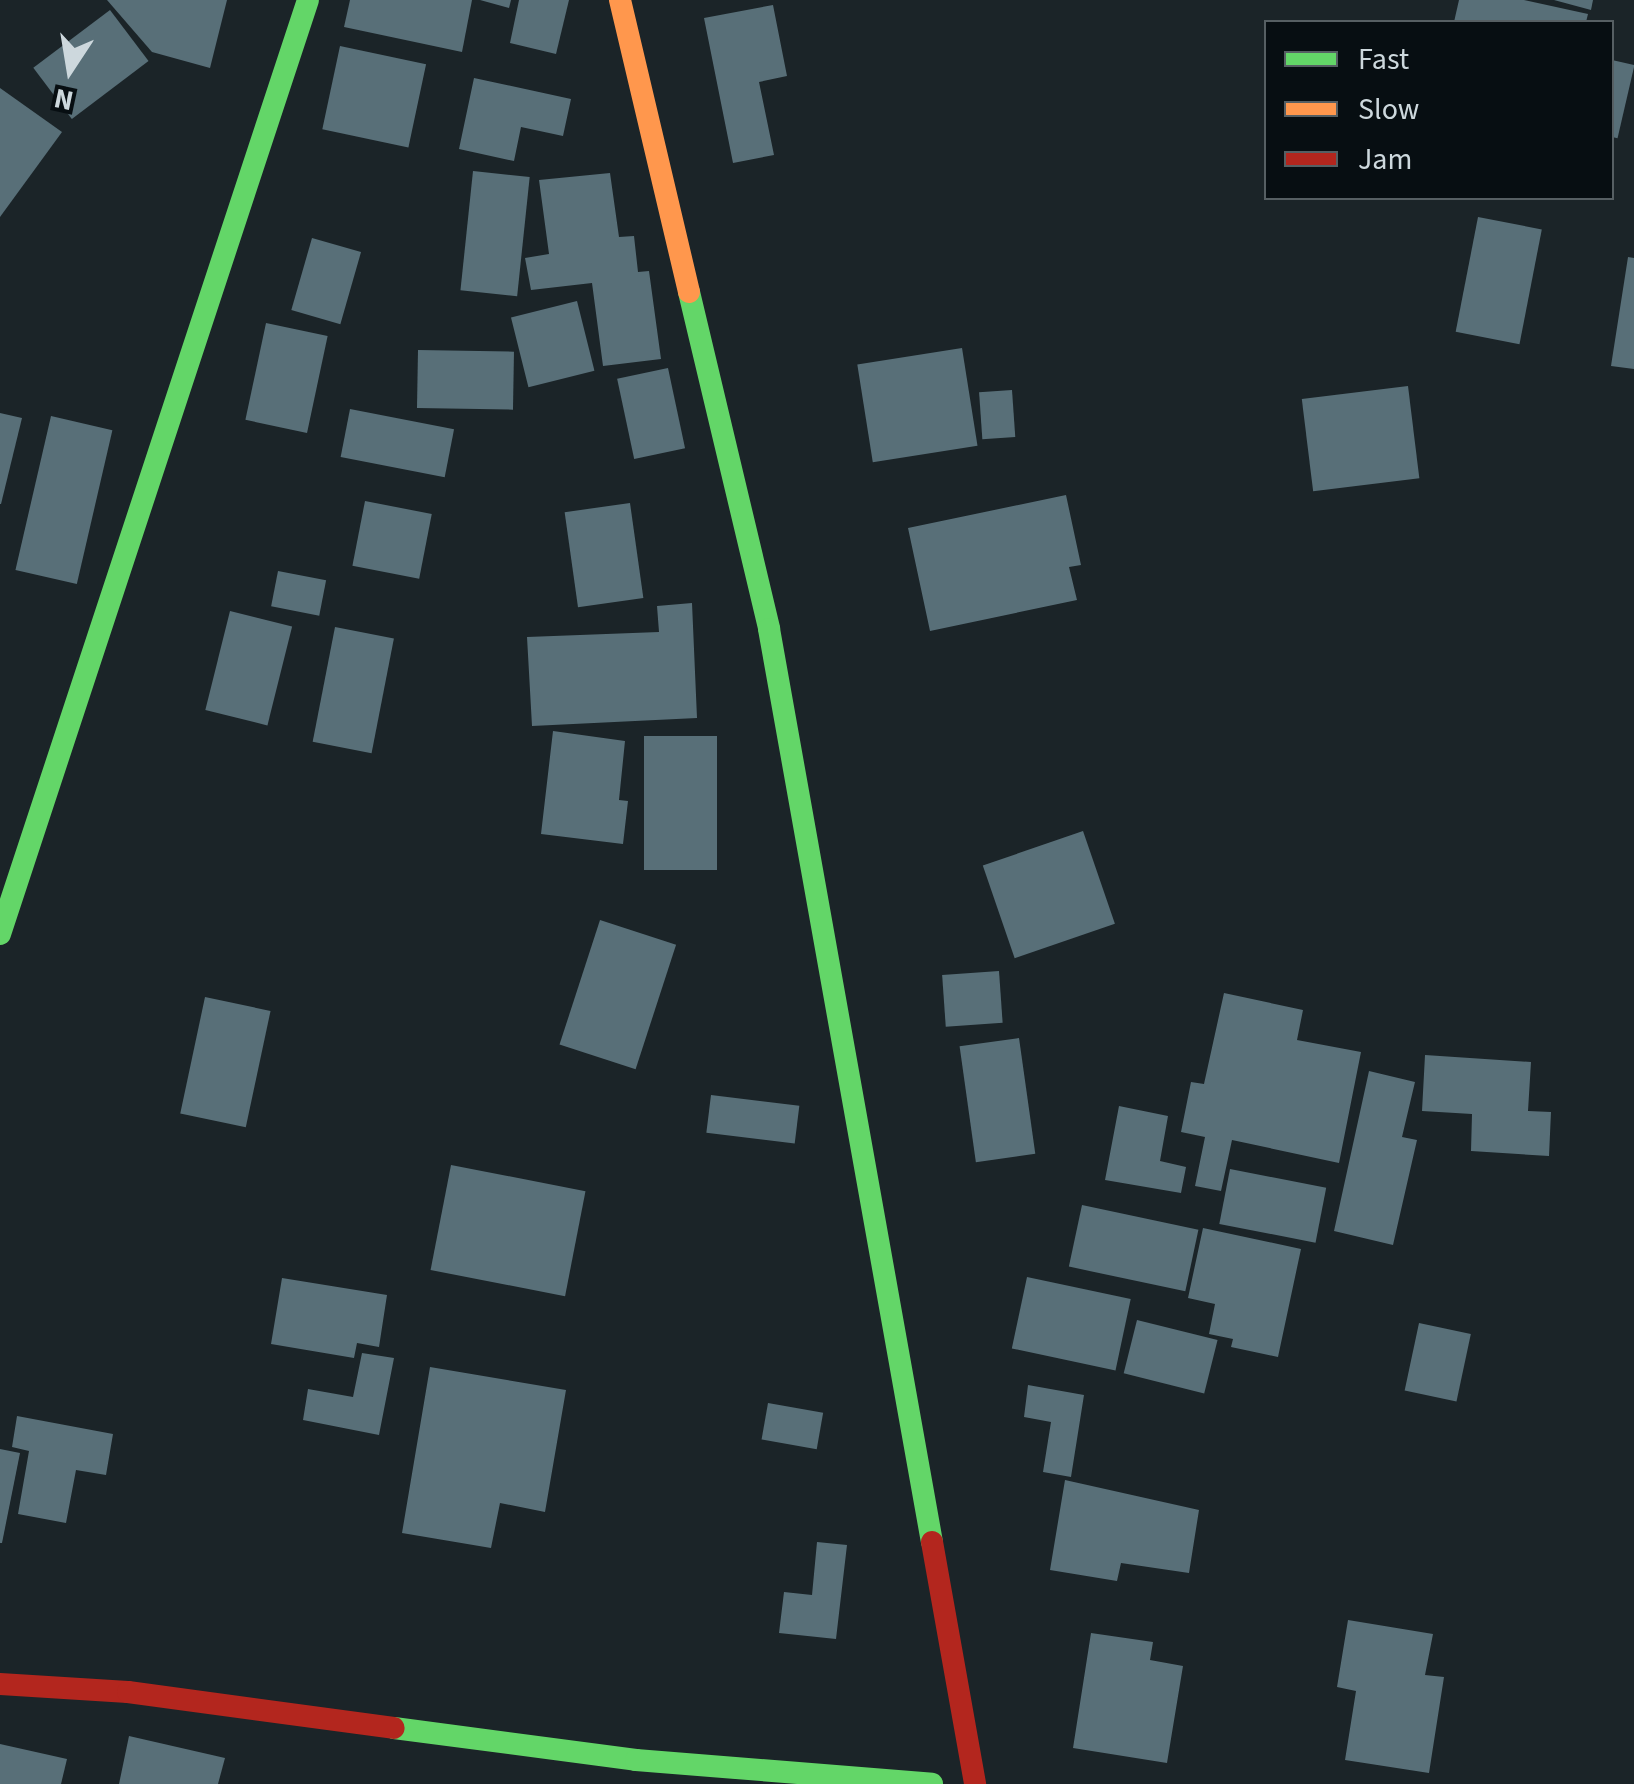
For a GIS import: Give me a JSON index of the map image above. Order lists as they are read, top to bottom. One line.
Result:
{"legend":["Fast","Slow","Jam"],"north":"bottom"}
